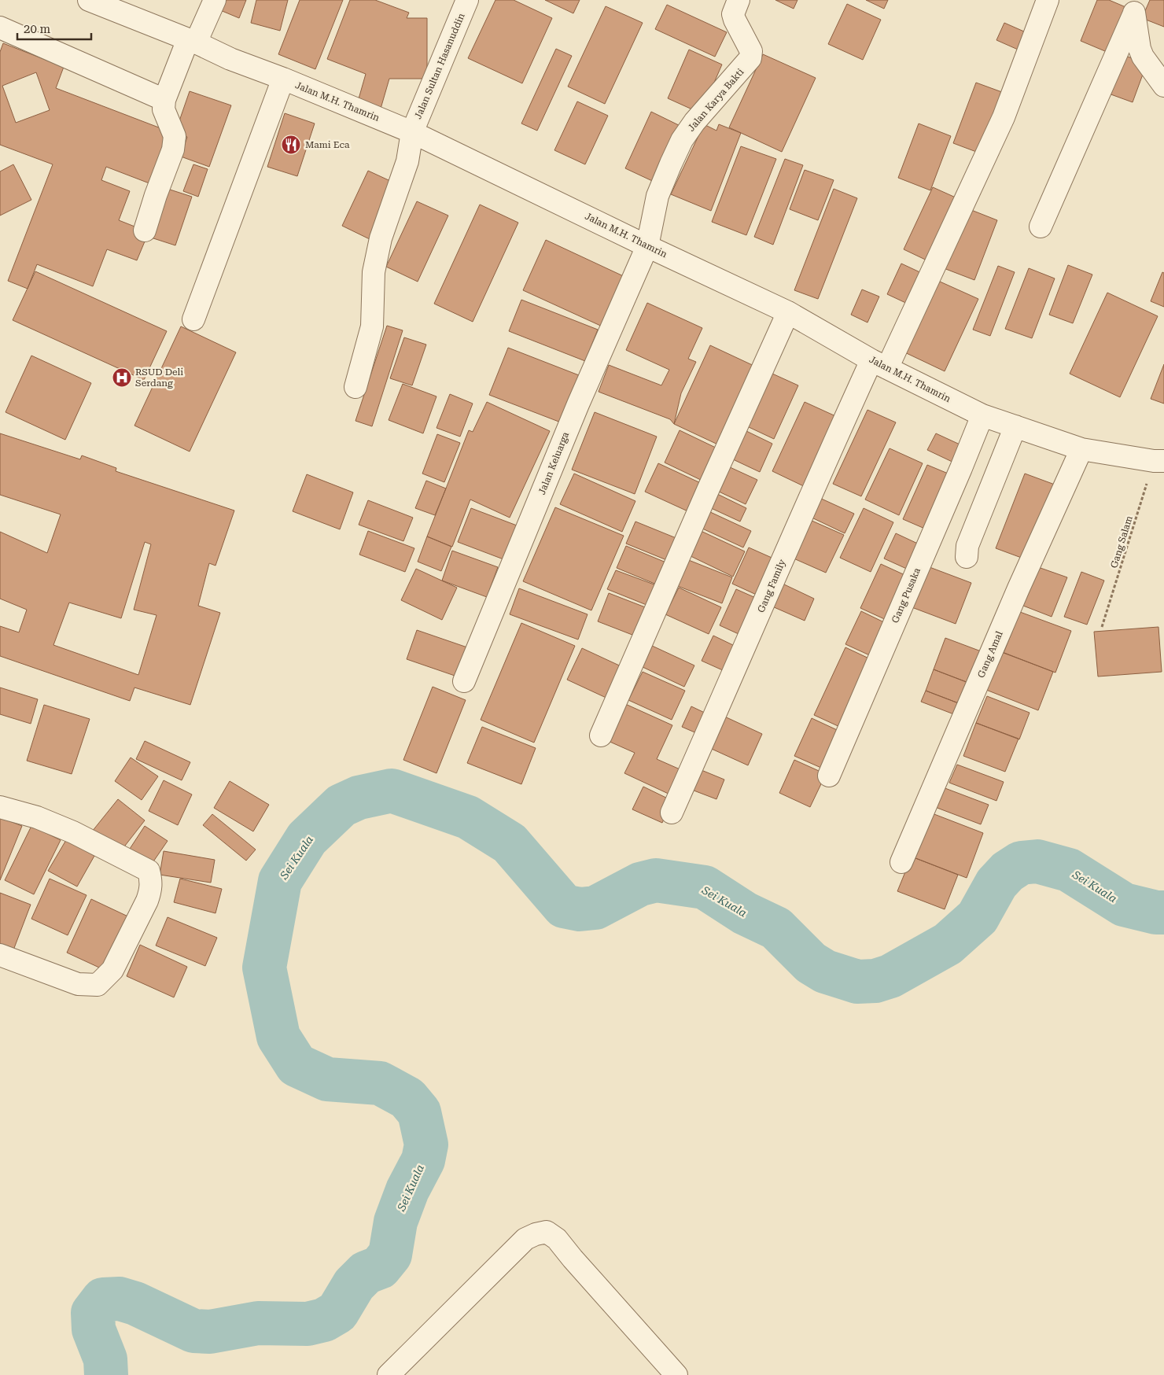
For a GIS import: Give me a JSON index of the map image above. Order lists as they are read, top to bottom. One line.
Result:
{"streets":{"street":["Jalan Sultan Hasanuddin","Jalan Karya Bakti","Jalan M.H. Thamrin","Jalan Keluarga","Gang Family","Gang Pusaka","Gang Amal"],"path":["Gang Salam"]},"crossings":[["Jalan Sultan Hasanuddin","Jalan M.H. Thamrin"],["Jalan Karya Bakti","Jalan M.H. Thamrin"],["Jalan Karya Bakti","Jalan Keluarga"],["Jalan M.H. Thamrin","Jalan Keluarga"],["Jalan M.H. Thamrin","Gang Salam"],["Jalan M.H. Thamrin","Gang Family"],["Jalan M.H. Thamrin","Gang Pusaka"],["Jalan M.H. Thamrin","Gang Amal"]],"water":["Sei Kuala"],"places":{"restaurant":["Mami Eca"],"hospital":["RSUD Deli Serdang"]},"scale_bar":"20 m"}
